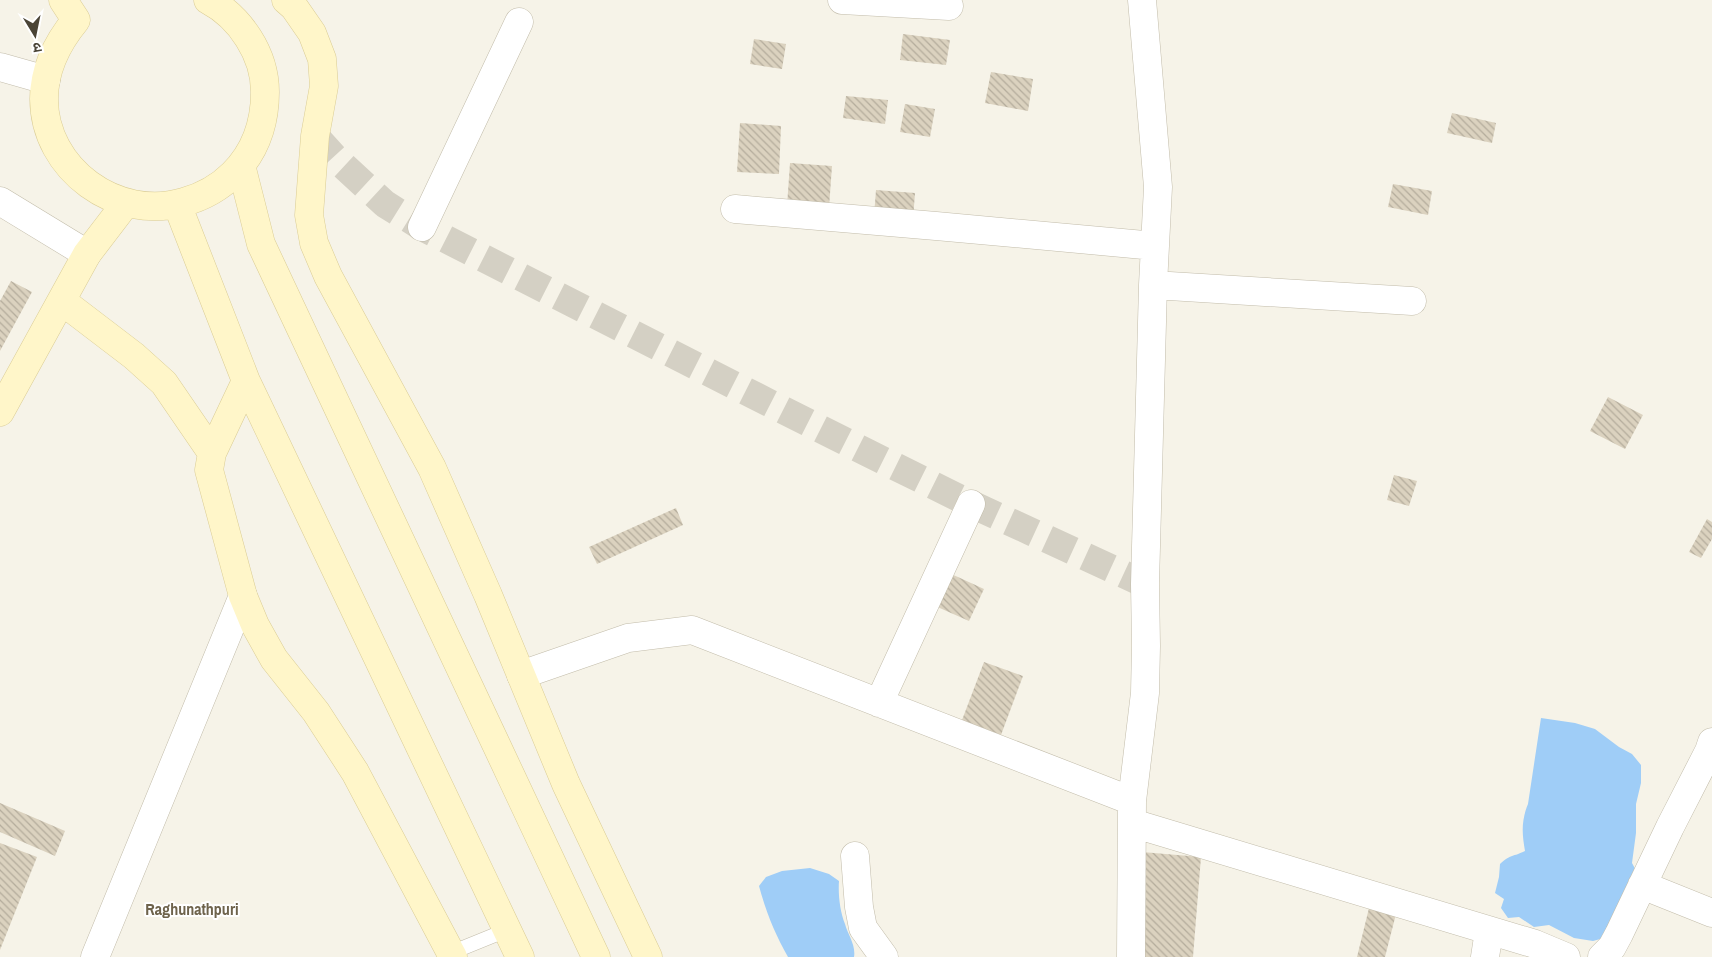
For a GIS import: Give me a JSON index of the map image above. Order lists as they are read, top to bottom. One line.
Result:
{"districts":["Raghunathpuri"],"north":"bottom"}
